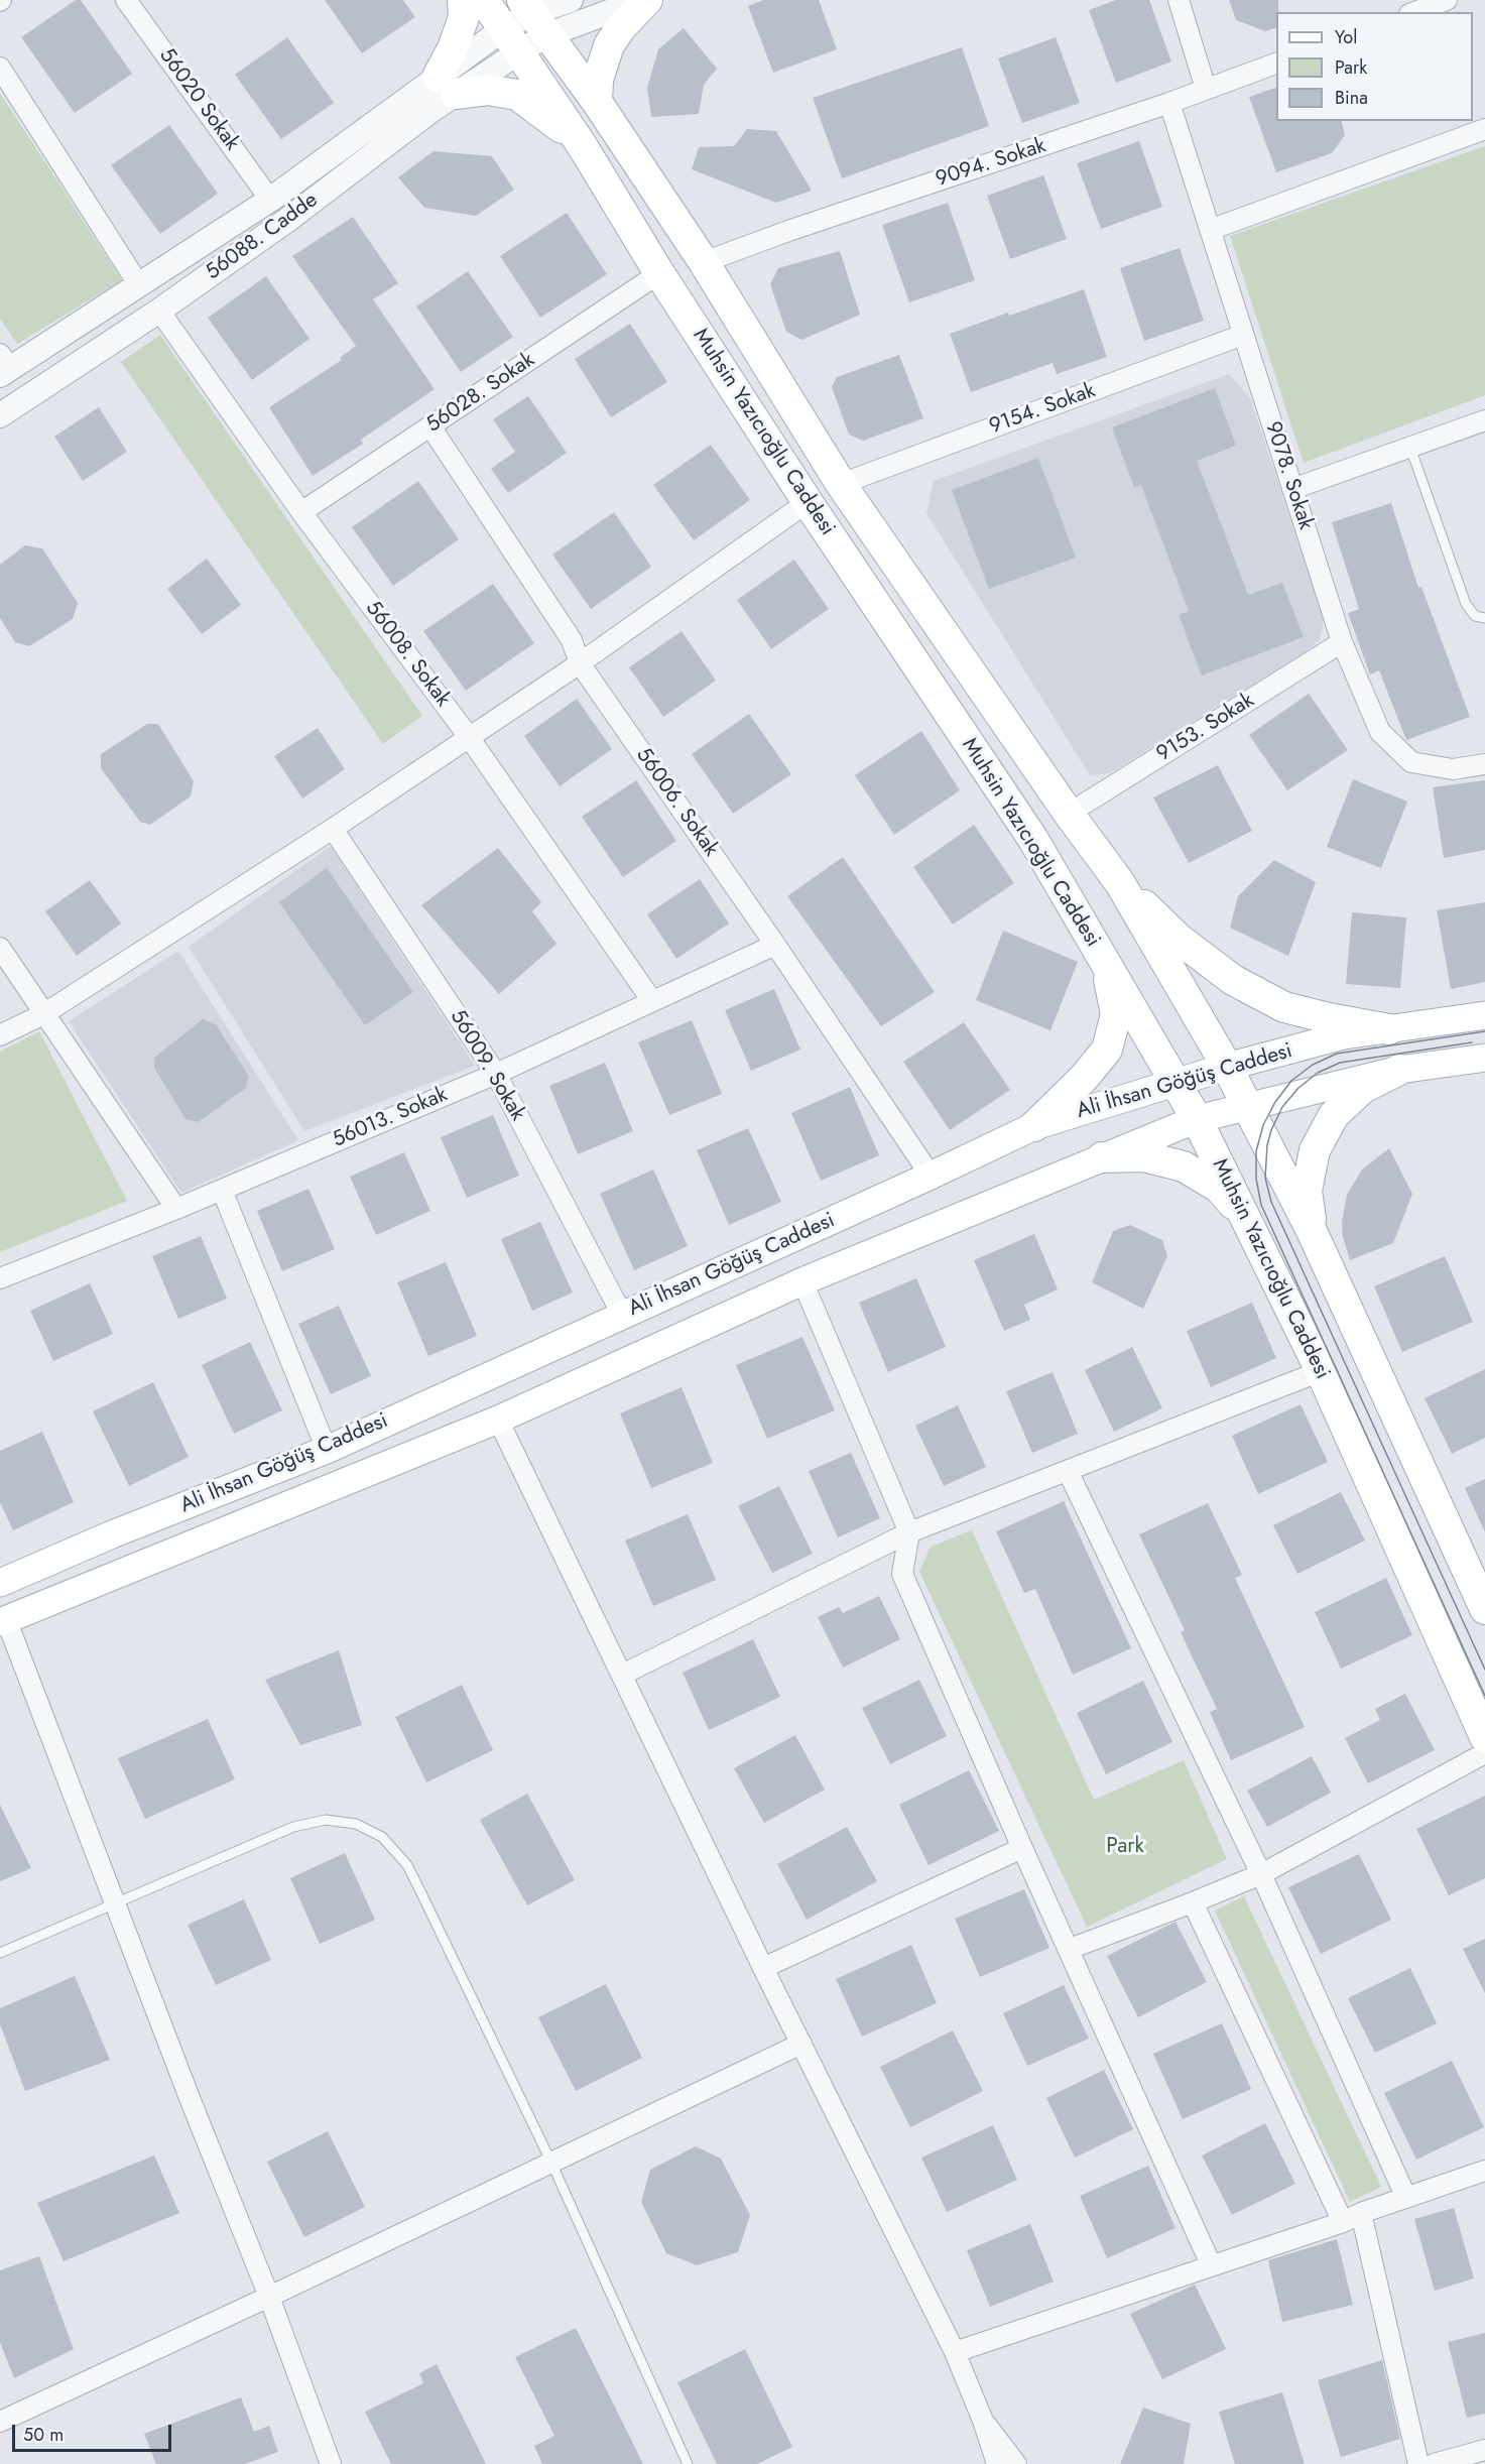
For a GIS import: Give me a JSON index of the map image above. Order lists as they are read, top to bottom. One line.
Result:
{"streets":{"main road":["Muhsin Yazıcıoğlu Caddesi","Ali İhsan Göğüş Caddesi"],"street":["56020 Sokak","9094. Sokak","56088. Cadde","56028. Sokak","9154. Sokak","9078. Sokak","56008. Sokak","9153. Sokak","56006. Sokak","56009. Sokak","56013. Sokak"]},"crossings":[["56020 Sokak","56088. Cadde"],["9094. Sokak","Muhsin Yazıcıoğlu Caddesi"],["9094. Sokak","9078. Sokak"],["56088. Cadde","Muhsin Yazıcıoğlu Caddesi"],["56088. Cadde","56008. Sokak"],["56028. Sokak","Muhsin Yazıcıoğlu Caddesi"],["56028. Sokak","56008. Sokak"],["56028. Sokak","56006. Sokak"],["9154. Sokak","Muhsin Yazıcıoğlu Caddesi"],["9154. Sokak","9078. Sokak"],["Muhsin Yazıcıoğlu Caddesi","9153. Sokak"],["Muhsin Yazıcıoğlu Caddesi","Ali İhsan Göğüş Caddesi"],["9078. Sokak","9153. Sokak"],["56008. Sokak","56013. Sokak"],["56006. Sokak","Ali İhsan Göğüş Caddesi"],["56006. Sokak","56013. Sokak"],["56009. Sokak","Ali İhsan Göğüş Caddesi"],["56009. Sokak","56013. Sokak"]],"parks":["Park"],"legend":["Yol","Park","Bina"],"scale_bar":"50 m"}
